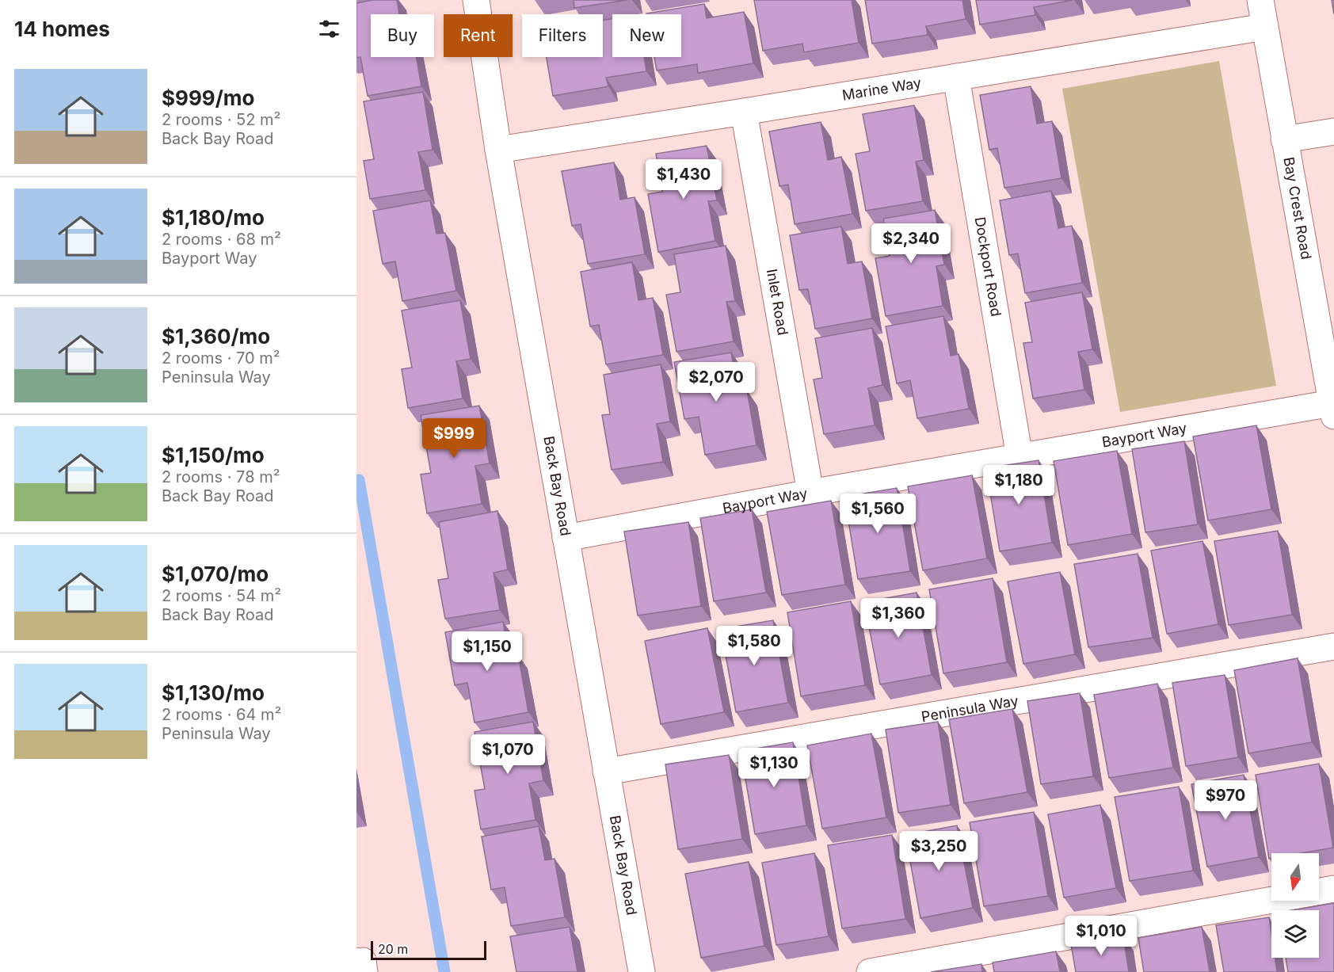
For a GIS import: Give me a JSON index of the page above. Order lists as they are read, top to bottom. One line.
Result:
{"streets":{"street":["Marine Way","Bay Crest Road","Dockport Road","Inlet Road","Bayport Way","Back Bay Road","Peninsula Way"]},"crossings":[["Marine Way","Bay Crest Road"],["Marine Way","Dockport Road"],["Marine Way","Inlet Road"],["Marine Way","Back Bay Road"],["Bay Crest Road","Bayport Way"],["Dockport Road","Bayport Way"],["Inlet Road","Bayport Way"],["Bayport Way","Back Bay Road"],["Back Bay Road","Peninsula Way"]],"scale_bar":"20 m","north":"bottom","page":{"heading":"14 homes","chip":["Buy","Rent","Filters","New"],"list":[{"name":"$999/mo","note":"2 rooms · 52 m² · Back Bay Road"},{"name":"$1,180/mo","note":"2 rooms · 68 m² · Bayport Way"},{"name":"$1,360/mo","note":"2 rooms · 70 m² · Peninsula Way"},{"name":"$1,150/mo","note":"2 rooms · 78 m² · Back Bay Road"},{"name":"$1,070/mo","note":"2 rooms · 54 m² · Back Bay Road"},{"name":"$1,130/mo","note":"2 rooms · 64 m² · Peninsula Way"}],"price":["$1,430","$2,340","$2,070","$999","$1,180","$1,560","$1,360","$1,580","$1,150","$1,070","$1,130","$970","$3,250","$1,010"],"scale":"20 m"}}
